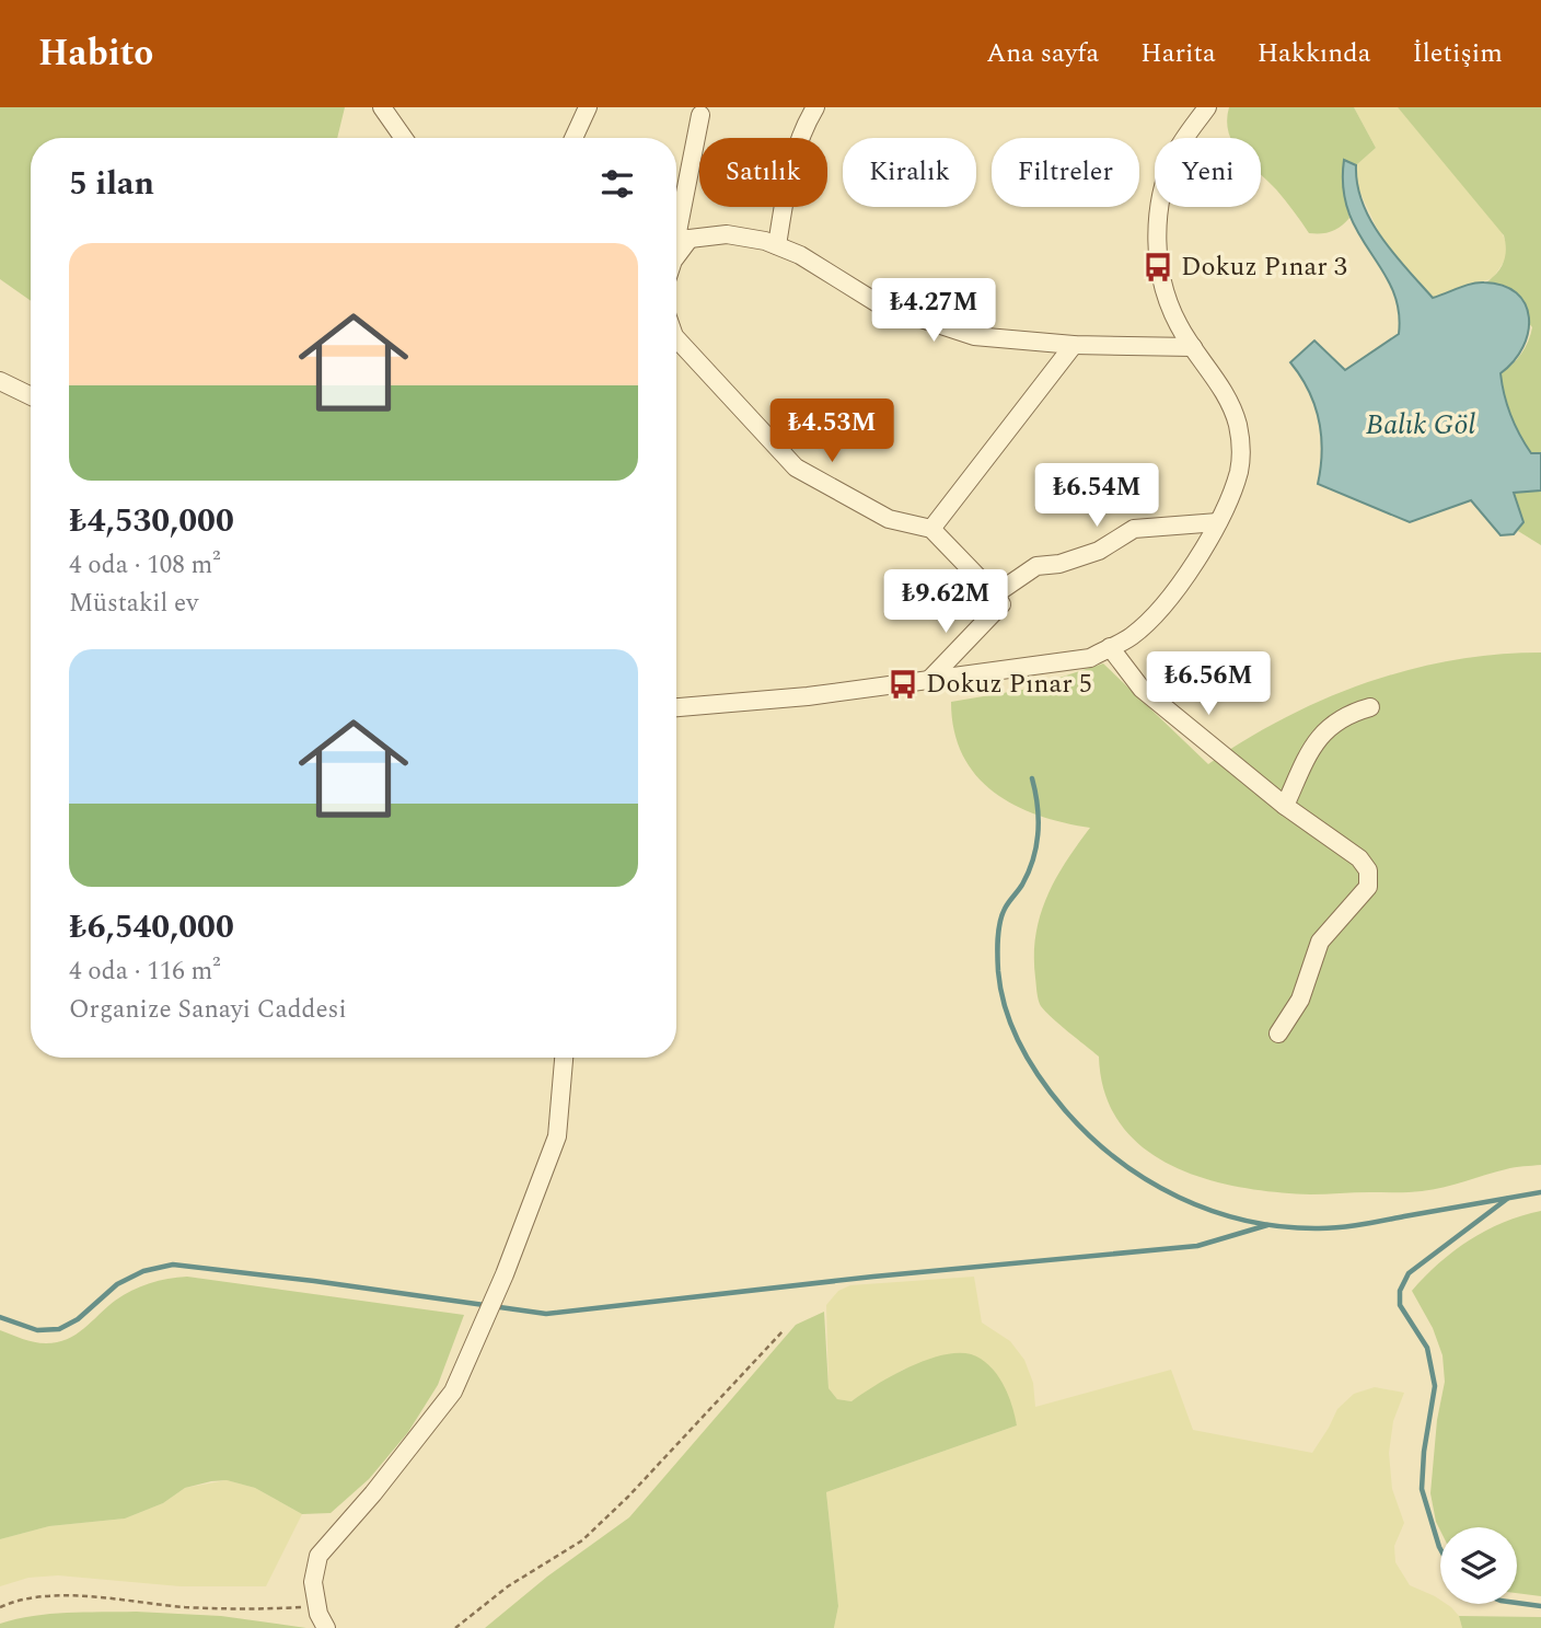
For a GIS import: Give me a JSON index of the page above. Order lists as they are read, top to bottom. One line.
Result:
{"water":["Balık Göl"],"places":{"bus stop":["Dokuz Pınar 3","Dokuz Pınar 5"]},"page":{"header":"Habito","nav":["Ana sayfa","Harita","Hakkında","İletişim"],"chip":["Satılık","Kiralık","Filtreler","Yeni"],"heading":"5 ilan","list":[{"name":"₺4,530,000","note":"4 oda · 108 m² · Müstakil ev"},{"name":"₺6,540,000","note":"4 oda · 116 m² · Organize Sanayi Caddesi"}],"price":["₺4.27M","₺4.53M","₺6.54M","₺9.62M","₺6.56M"]}}
